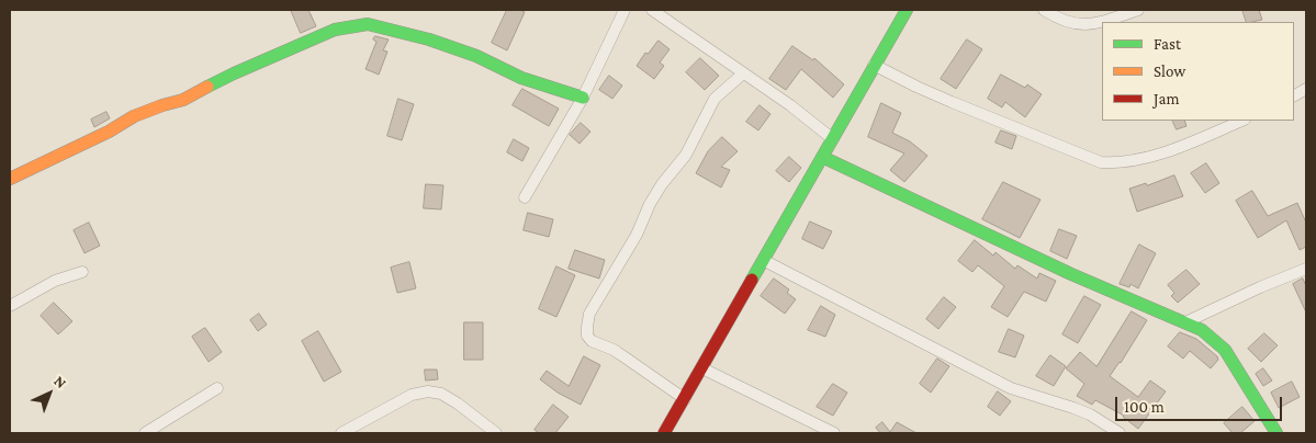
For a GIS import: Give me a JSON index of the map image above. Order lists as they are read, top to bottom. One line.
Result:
{"legend":["Fast","Slow","Jam"],"scale_bar":"100 m","north":"top right"}
